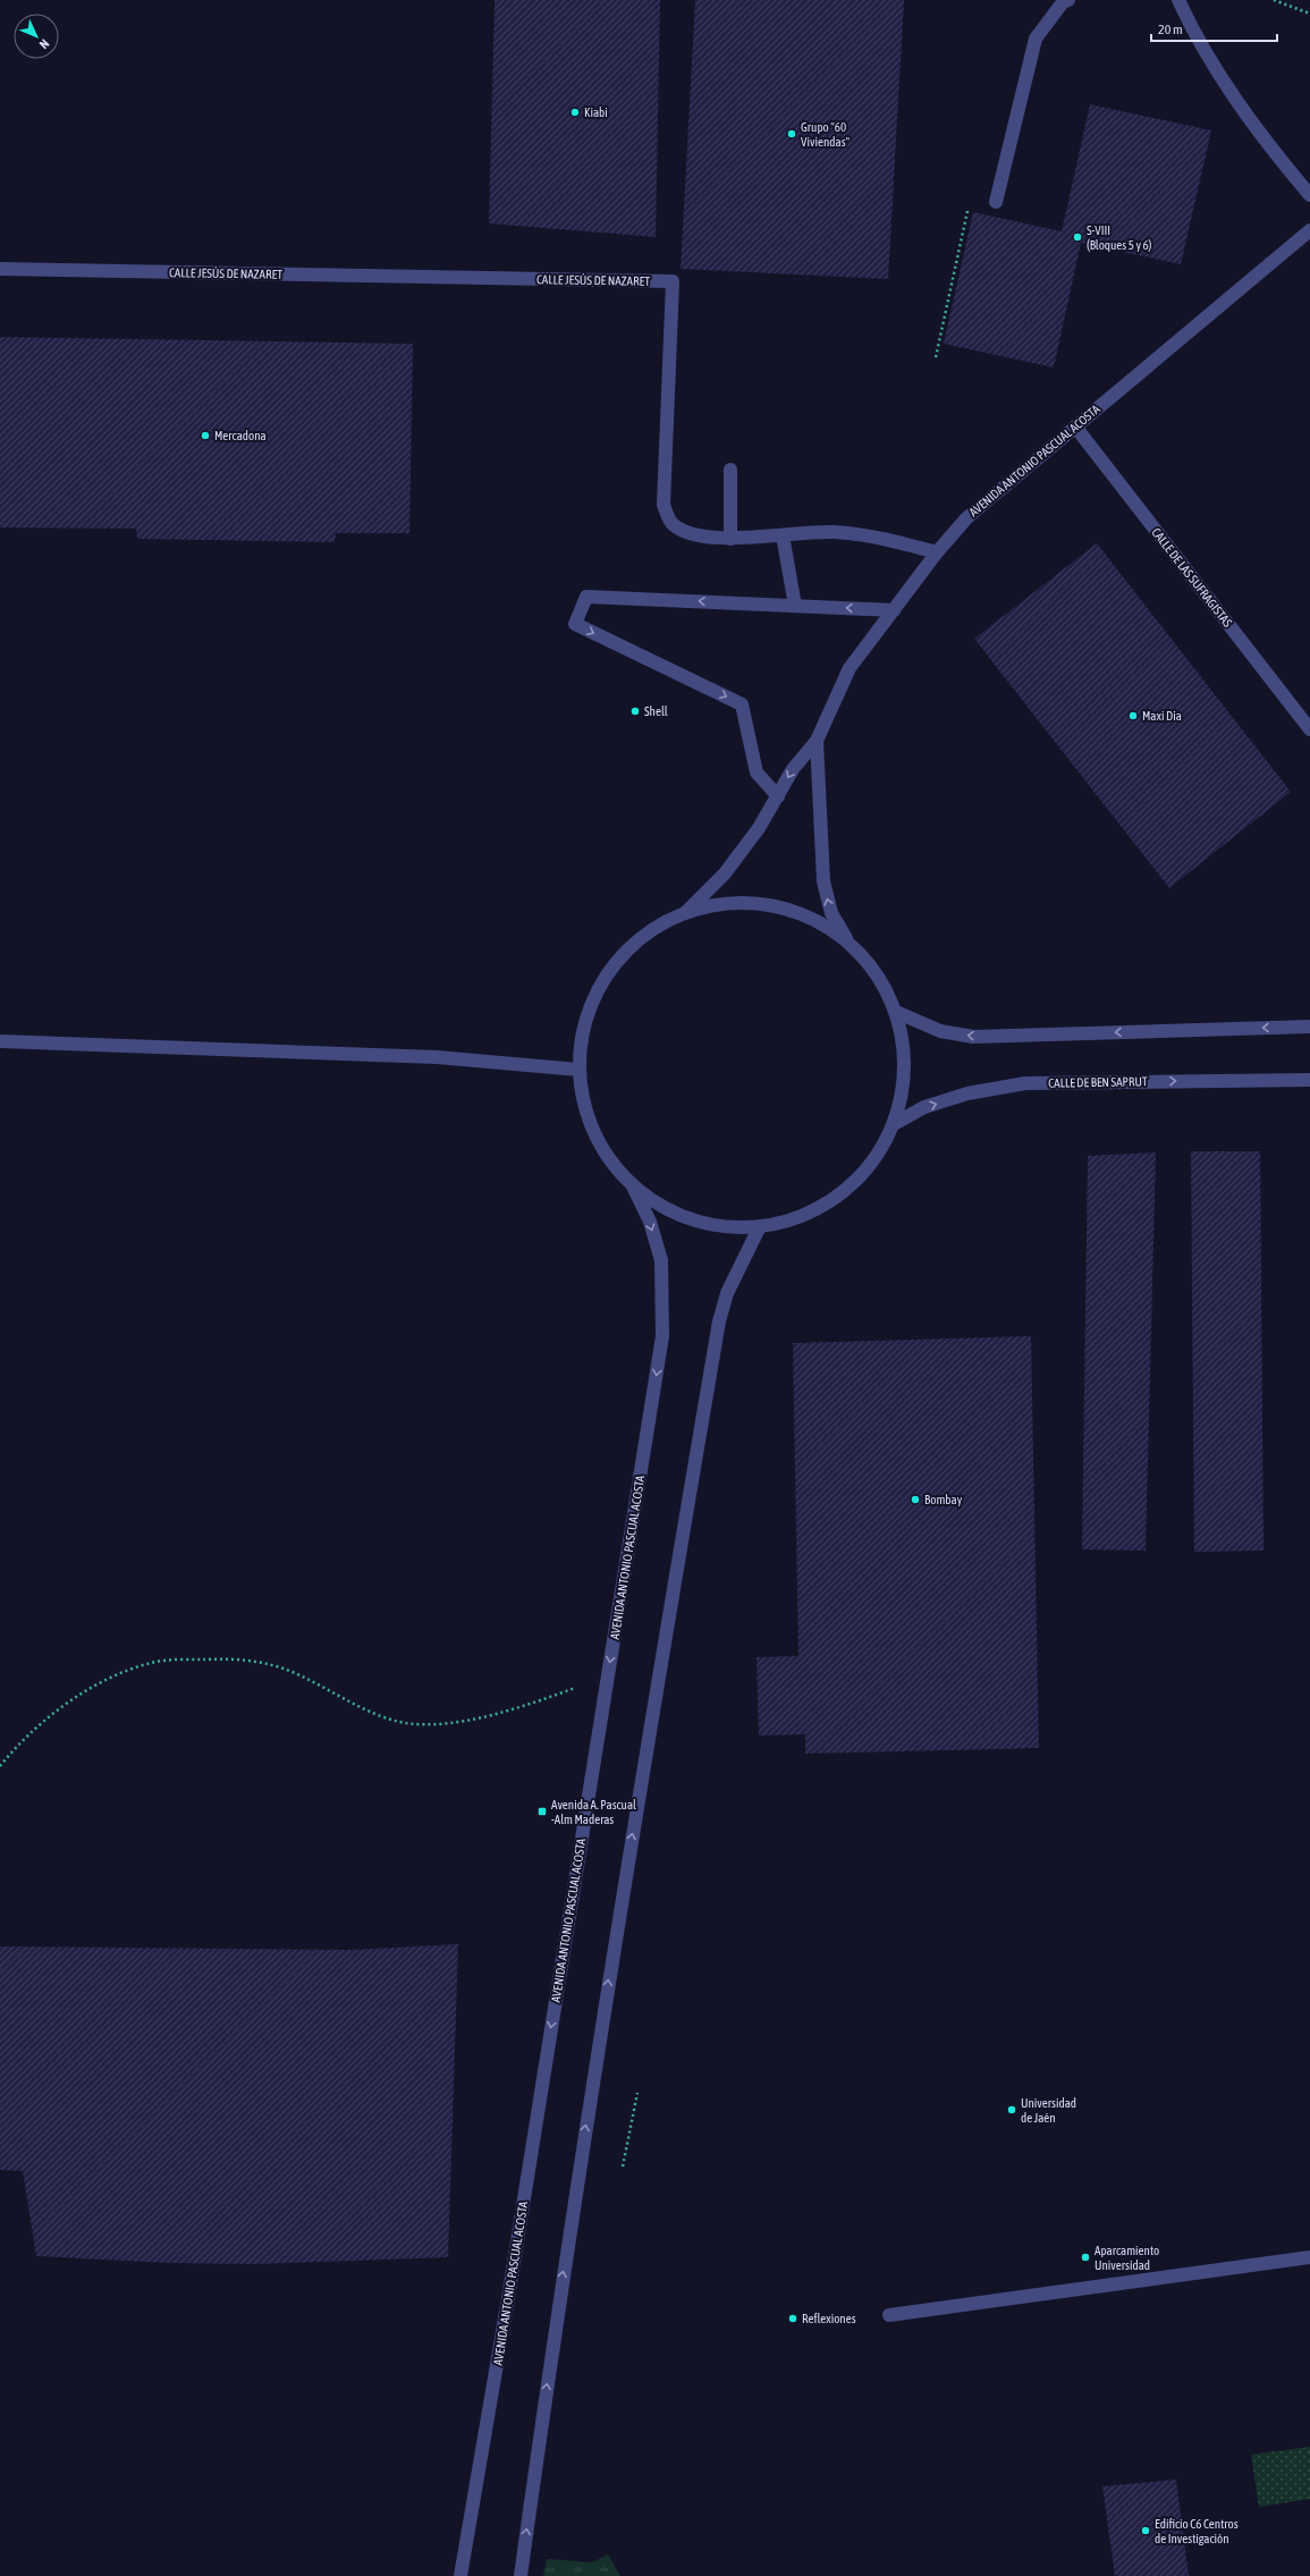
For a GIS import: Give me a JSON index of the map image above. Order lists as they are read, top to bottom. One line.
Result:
{"streets":{"street":["CALLE JESÚS DE NAZARET","AVENIDA ANTONIO PASCUAL ACOSTA","CALLE DE LAS SUFRAGISTAS","CALLE DE BEN SAPRUT"]},"crossings":[["CALLE JESÚS DE NAZARET","AVENIDA ANTONIO PASCUAL ACOSTA"],["AVENIDA ANTONIO PASCUAL ACOSTA","CALLE DE LAS SUFRAGISTAS"]],"places":{"other":["Kiabi","Grupo \"60 Viviendas\"","S-VIII (Bloques 5 y 6)","Mercadona","Shell","Maxi Dia","Bombay","Universidad de Jaén","Aparcamiento Universidad","Reflexiones","Edificio C6 Centros de Investigación"],"transit":["Avenida A. Pascual -Alm Maderas"]},"scale_bar":"20 m","north":"bottom right"}
